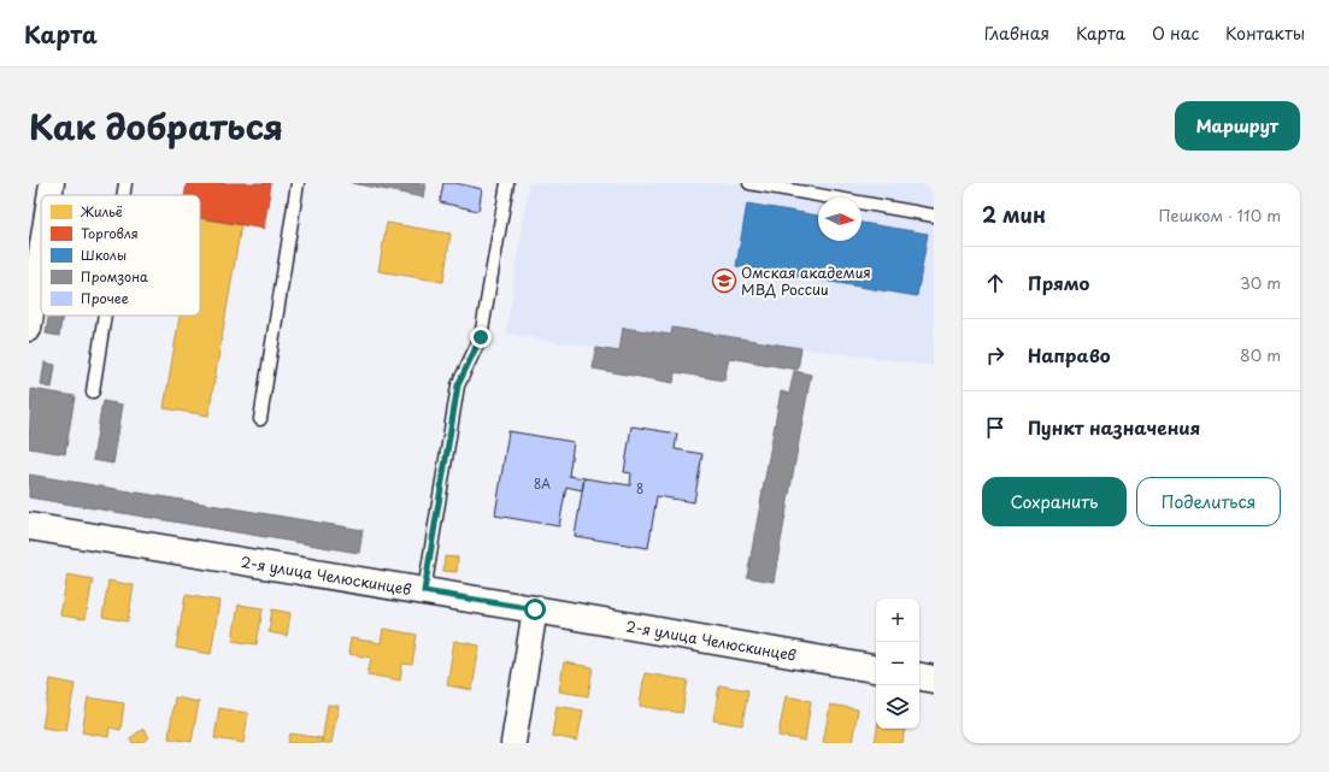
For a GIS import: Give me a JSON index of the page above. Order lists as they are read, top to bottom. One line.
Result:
{"streets":{"street":["2-я улица Челюскинцев"]},"places":{"school or university":["Омская академия МВД России"]},"house_numbers":["8А","8"],"legend":["Жильё","Торговля","Школы","Промзона","Прочее"],"north":"right","page":{"header":"Карта","nav":["Главная","Карта","О нас","Контакты"],"title":"Как добраться","buttons":["Маршрут",["Сохранить","Поделиться"]],"heading":["2 мин","Пешком · 110 m"],"list":[["Прямо","30 m"],["Направо","80 m"],"Пункт назначения"],"map_buttons":["+","−"]}}
